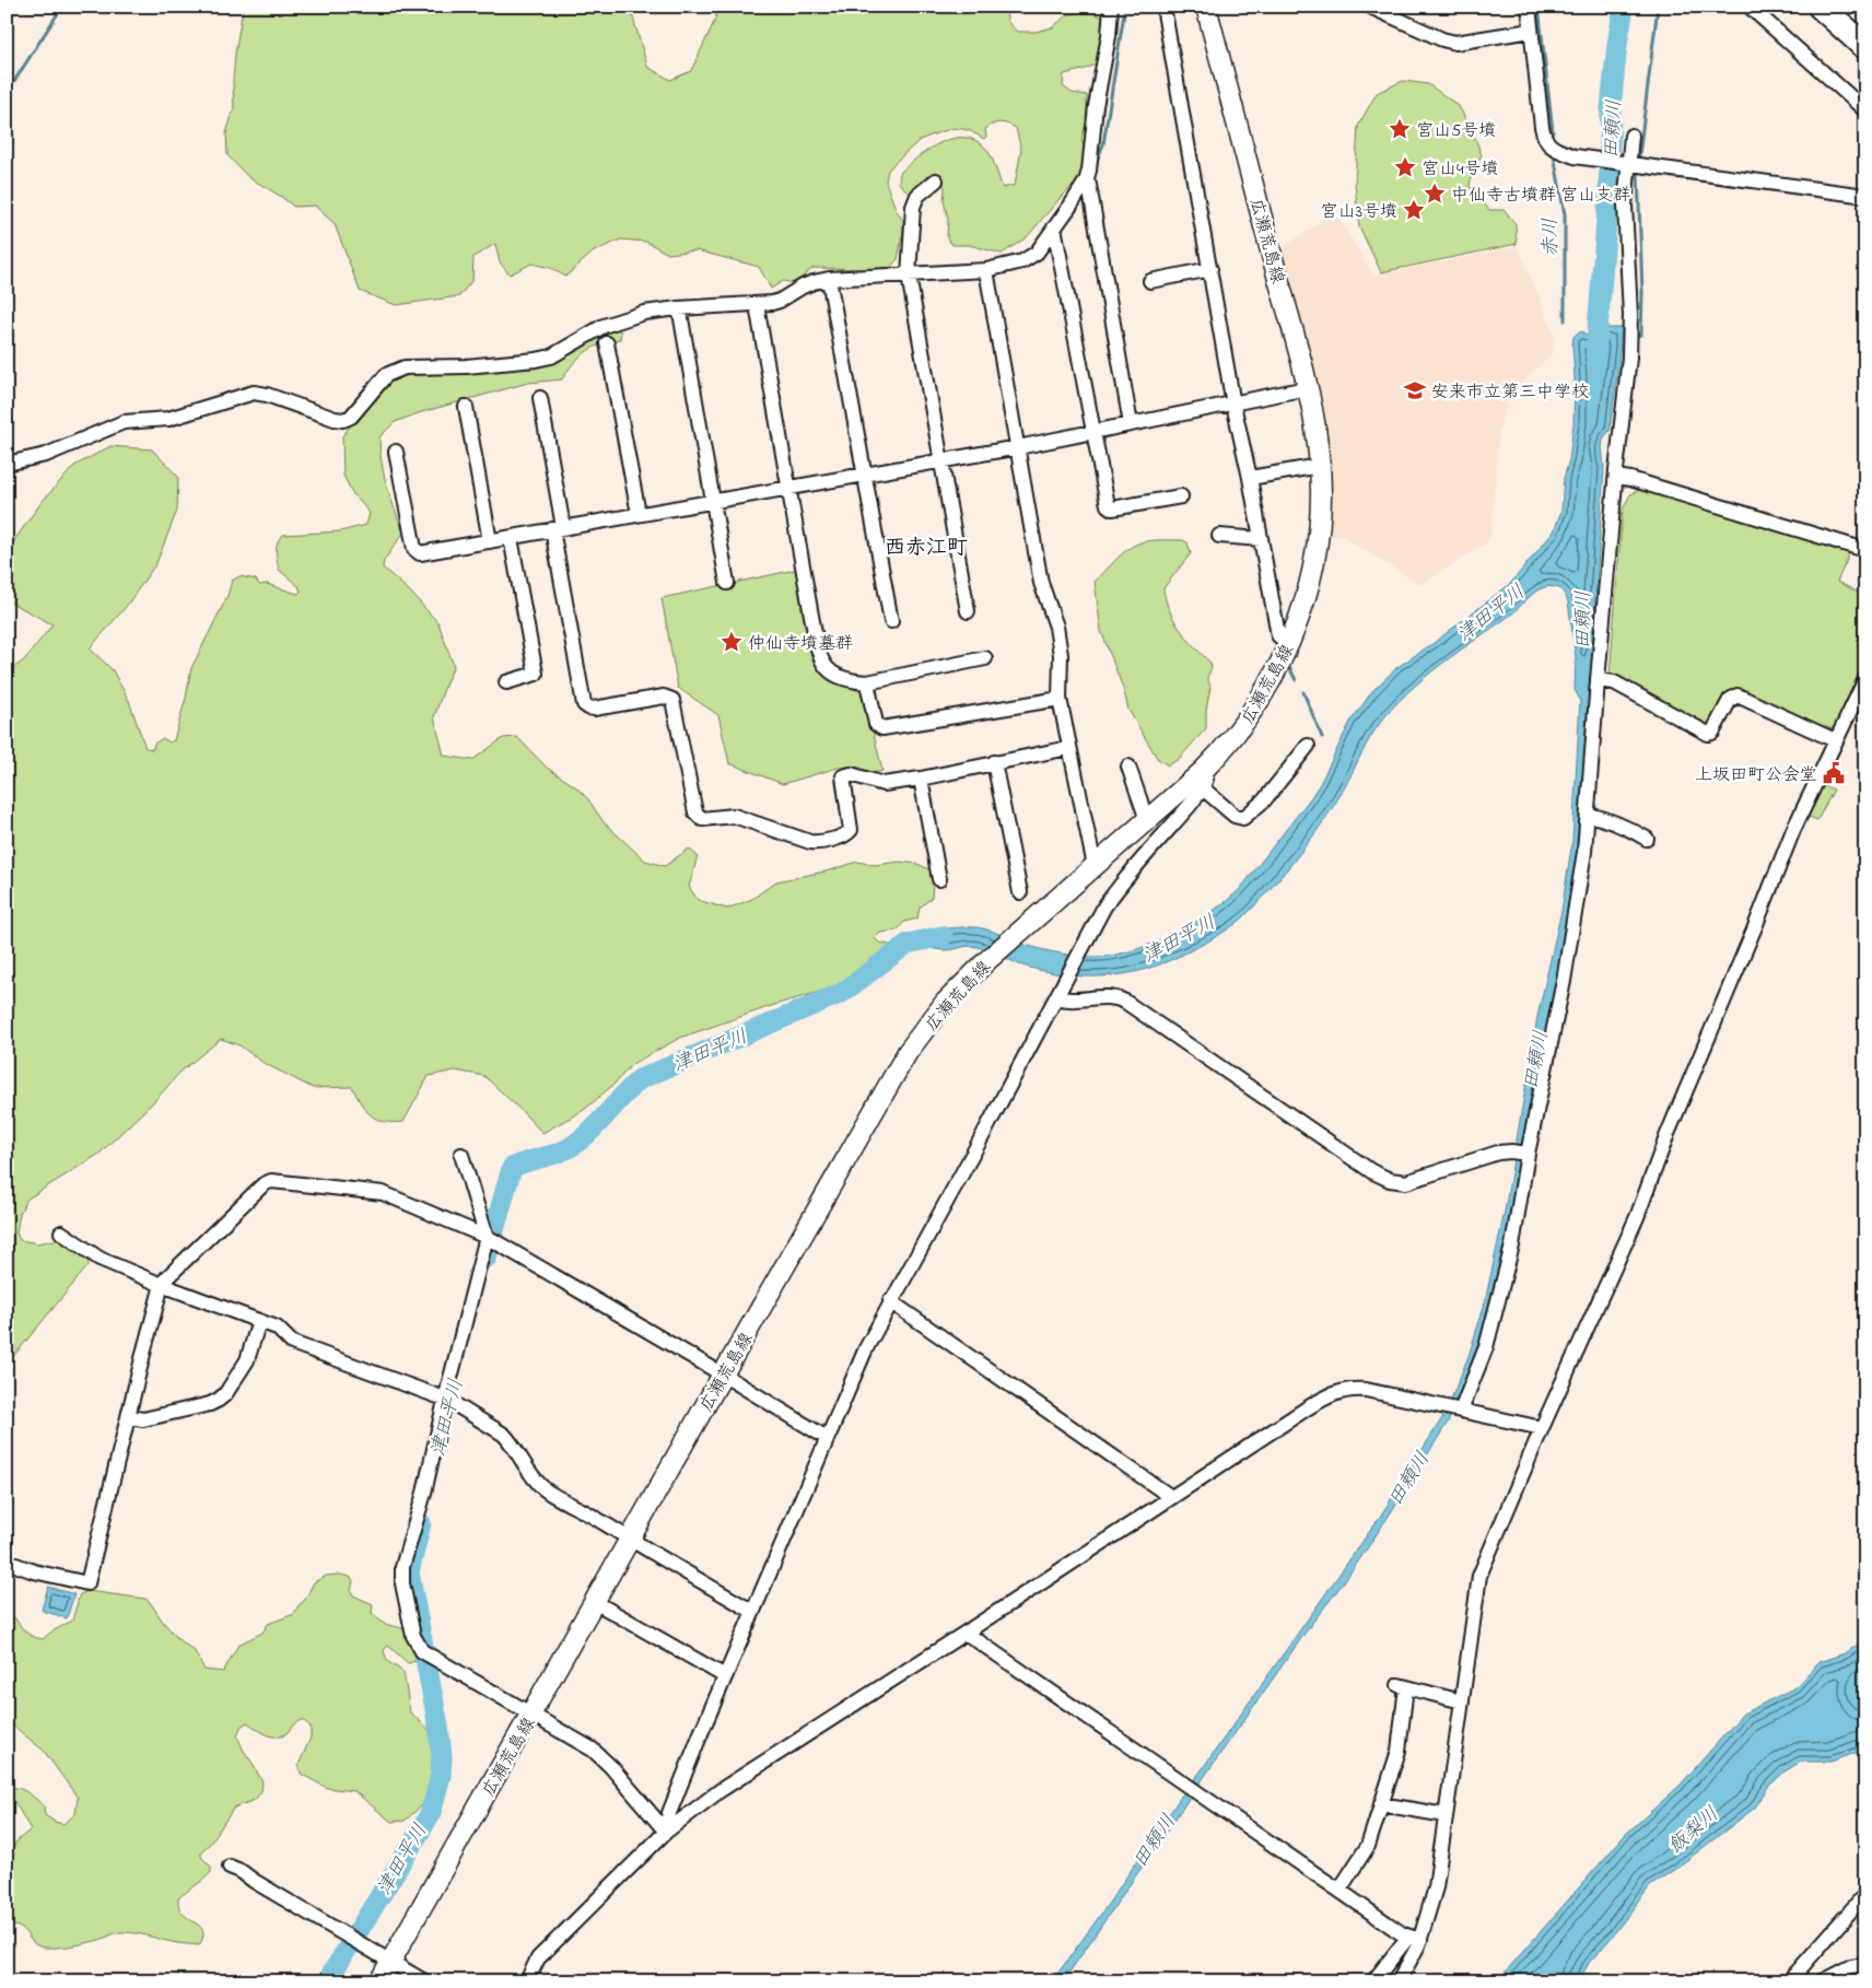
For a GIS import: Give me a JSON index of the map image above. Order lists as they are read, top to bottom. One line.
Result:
{"streets":{"main road":["広瀬荒島線"]},"districts":["西赤江町"],"water":["田頼川","赤川","津田平川","飯梨川"],"places":{"place":["宮山5号墳","宮山4号墳","中仙寺古墳群 宮山支群","宮山3号墳","仲仙寺墳墓群"],"school or university":["安来市立第三中学校"],"public building":["上坂田町公会堂"]}}
